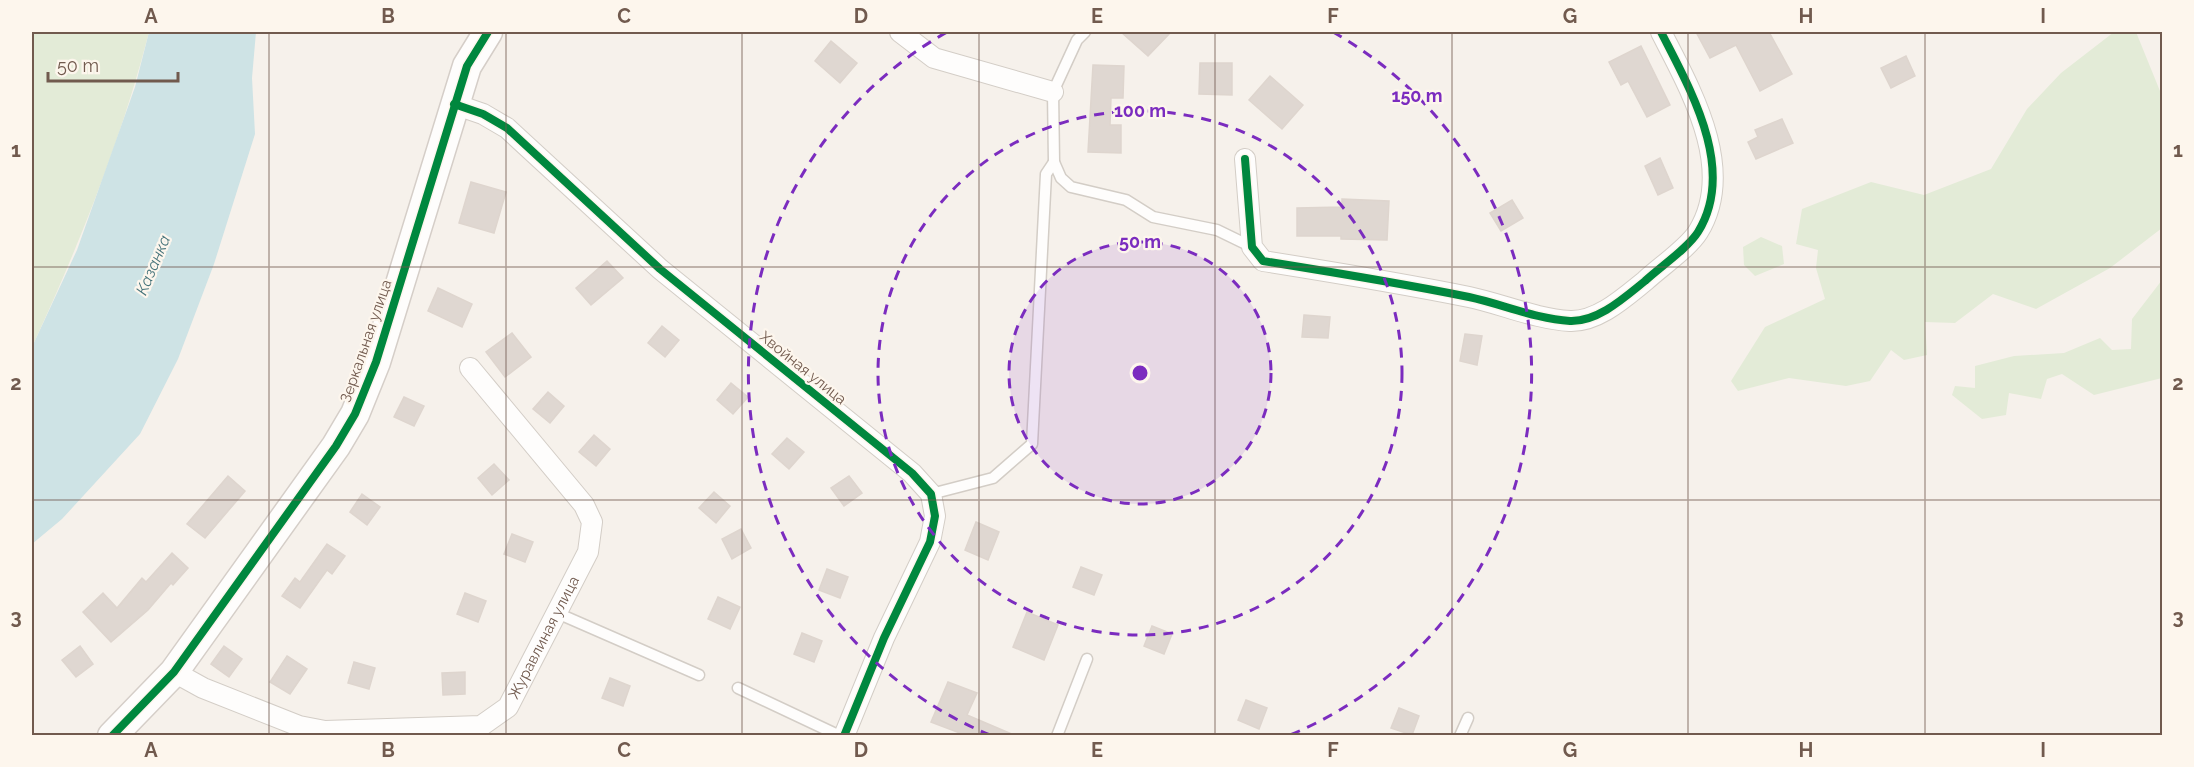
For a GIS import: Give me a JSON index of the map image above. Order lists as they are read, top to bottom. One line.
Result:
{"streets":{"street":["Зеркальная улица","Хвойная улица","Журавлиная улица"]},"crossings":[["Зеркальная улица","Хвойная улица"],["Зеркальная улица","Журавлиная улица"]],"water":["Казанка"],"scale_bar":"50 m","grid":{"columns":["A","B","C","D","E","F","G","H","I"],"rows":["1","2","3"]},"rings":["150 m","100 m","50 m"]}
